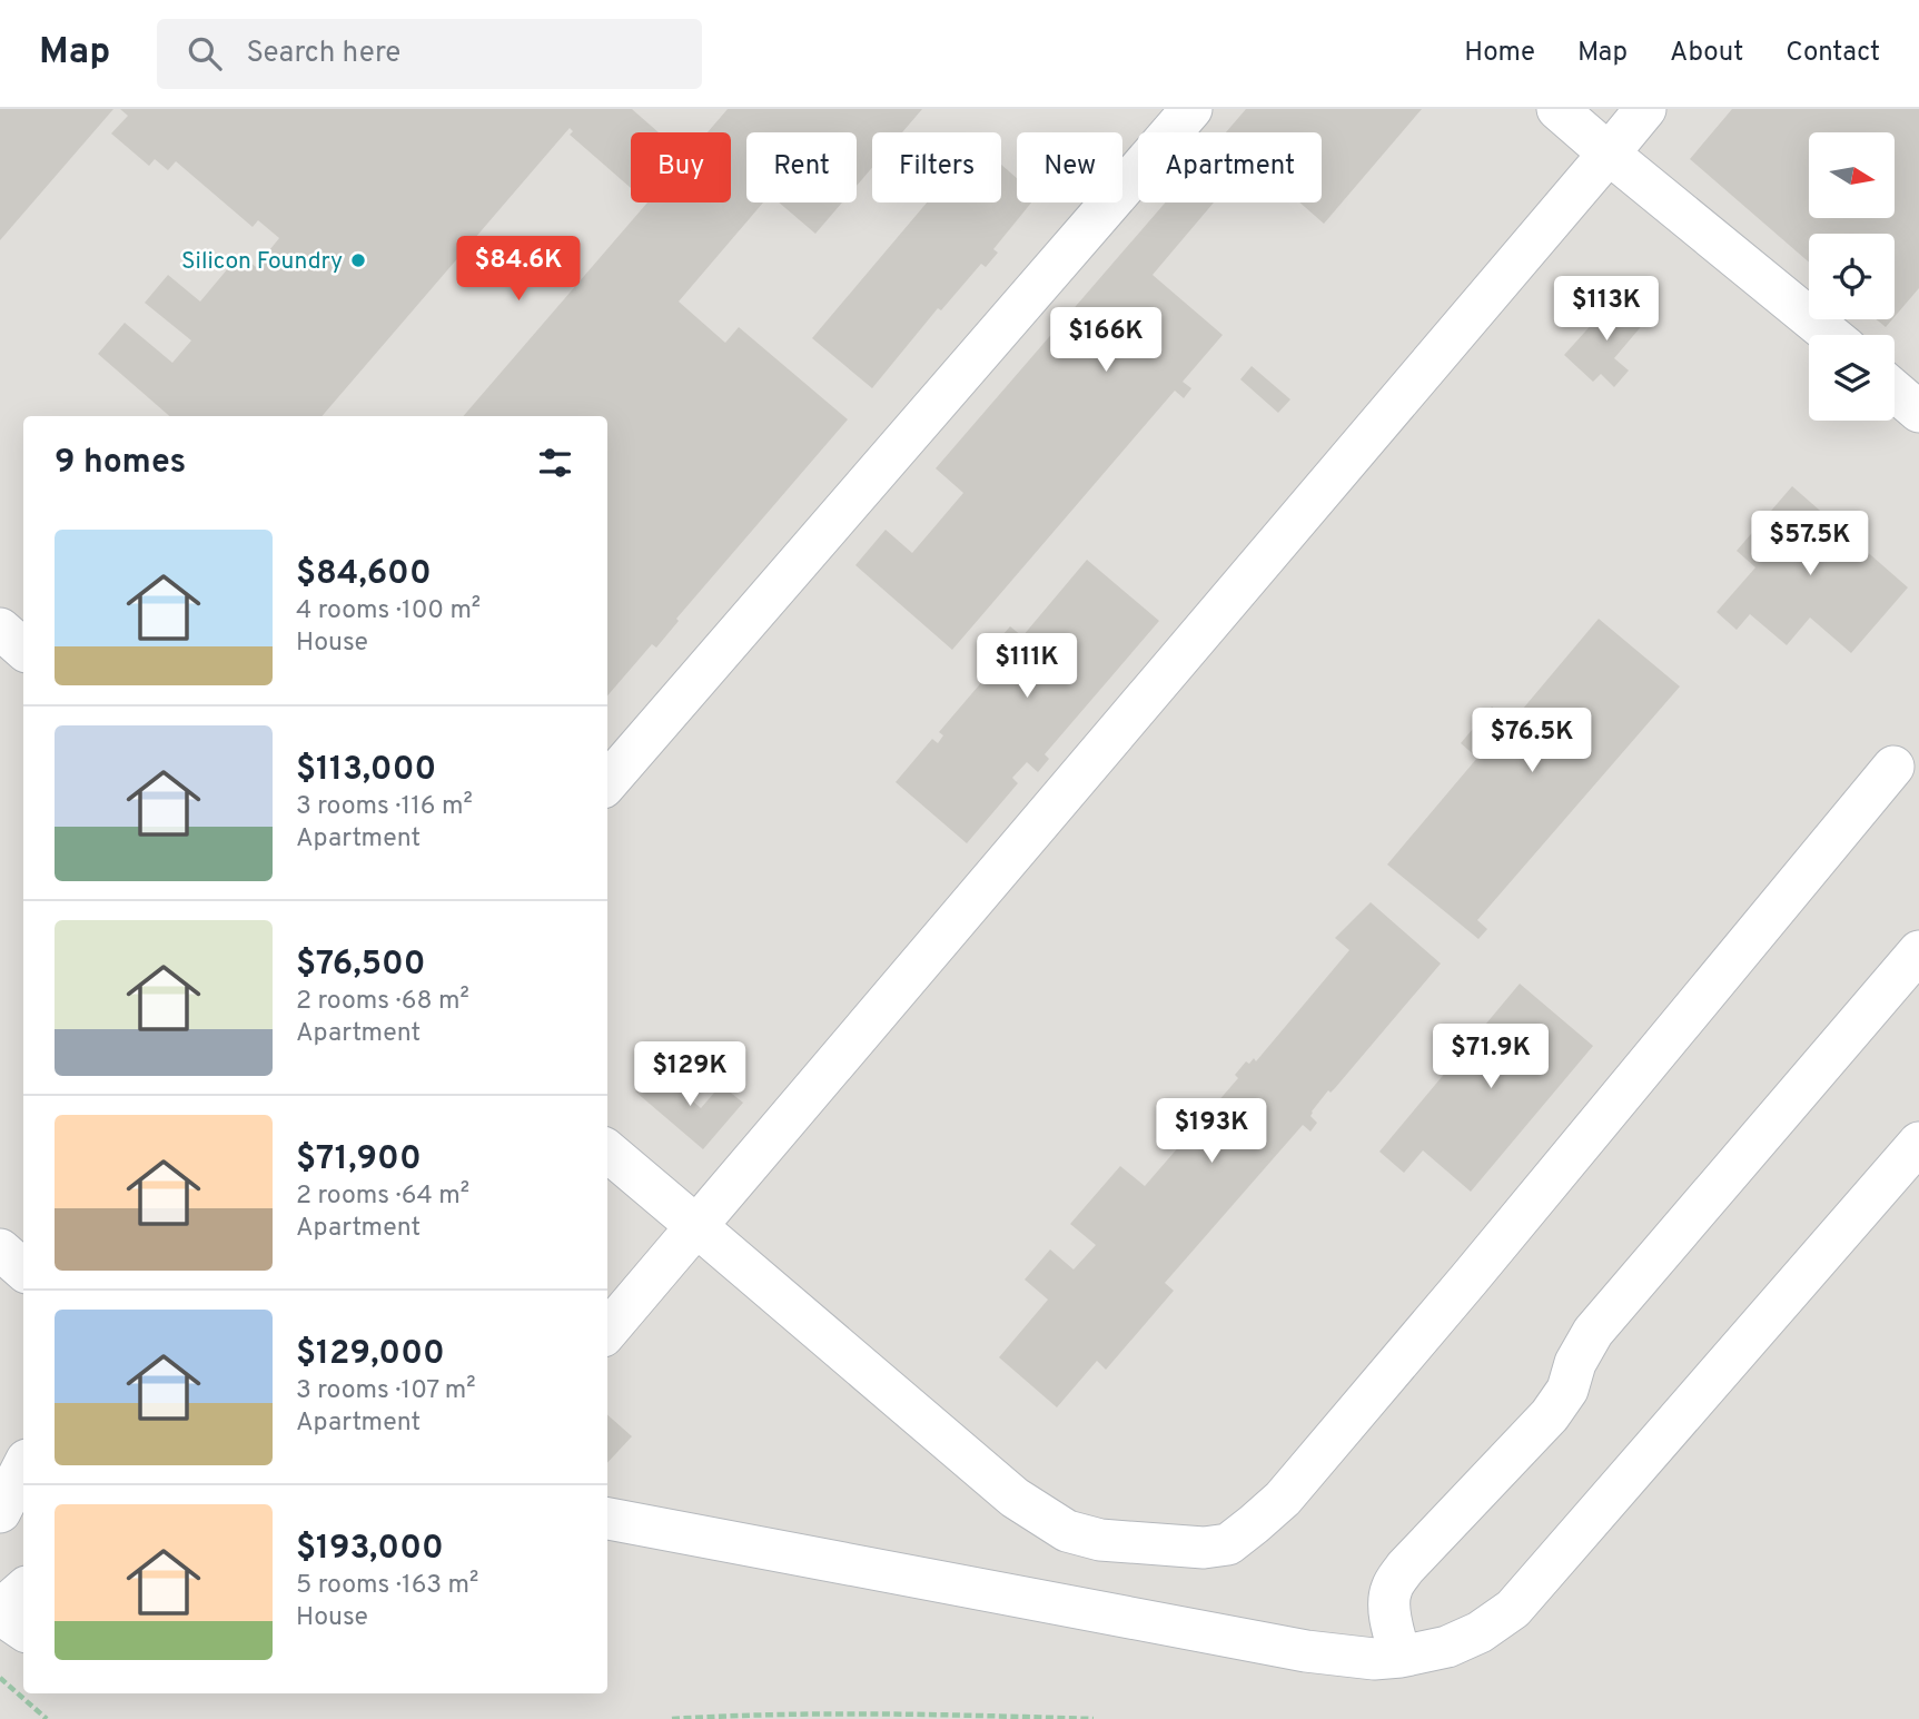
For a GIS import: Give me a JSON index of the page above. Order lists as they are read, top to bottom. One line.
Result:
{"places":["Silicon Foundry"],"north":"right","page":{"header":"Map","search":"Search here","nav":["Home","Map","About","Contact"],"chip":["Buy","Rent","Filters","New","Apartment"],"price":["$84.6K","$113K","$166K","$57.5K","$111K","$76.5K","$71.9K","$129K","$193K"],"heading":"9 homes","list":[{"name":"$84,600","note":"4 rooms · 100 m² · House"},{"name":"$113,000","note":"3 rooms · 116 m² · Apartment"},{"name":"$76,500","note":"2 rooms · 68 m² · Apartment"},{"name":"$71,900","note":"2 rooms · 64 m² · Apartment"},{"name":"$129,000","note":"3 rooms · 107 m² · Apartment"},{"name":"$193,000","note":"5 rooms · 163 m² · House"}]}}
